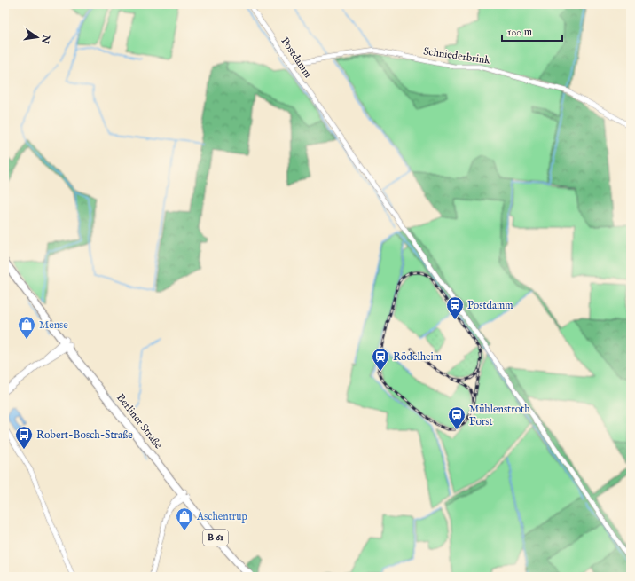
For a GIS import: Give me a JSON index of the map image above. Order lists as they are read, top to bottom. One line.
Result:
{"streets":{"main road":["Berliner Straße","B 61"],"street":["Schniederbrink","Postdamm"]},"crossings":[["Schniederbrink","Postdamm"]],"places":{"station":["Postdamm","Rödelheim","Mühlenstroth Forst"],"shop":["Mense","Aschentrup"],"bus stop":["Robert-Bosch-Straße"]},"scale_bar":"100 m","north":"right"}
